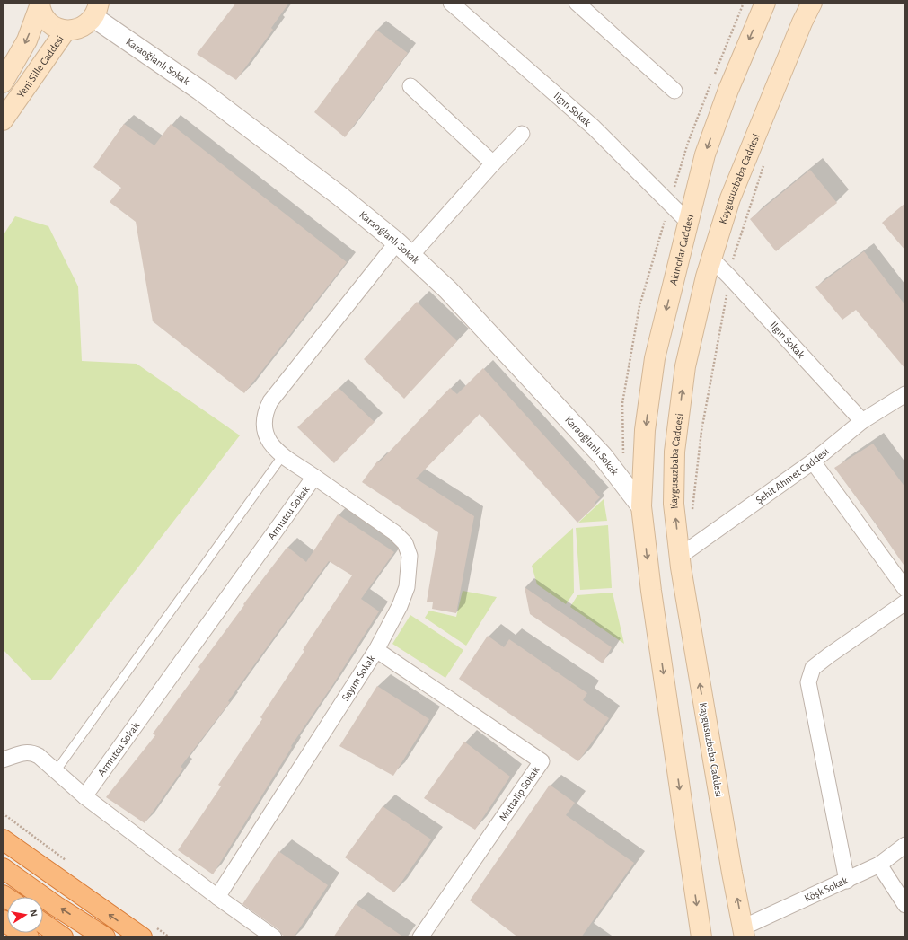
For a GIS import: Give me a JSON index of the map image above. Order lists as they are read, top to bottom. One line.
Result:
{"streets":{"main road":["Yeni Sille Caddesi","Kaygusuzbaba Caddesi","Akıncılar Caddesi"],"street":["Karaoğlanlı Sokak","Ilgın Sokak","Şehit Ahmet Caddesi","Armutcu Sokak","Sayım Sokak","Muttalip Sokak","Köşk Sokak"]},"crossings":[["Karaoğlanlı Sokak","Akıncılar Caddesi"],["Karaoğlanlı Sokak","Armutcu Sokak"],["Ilgın Sokak","Kaygusuzbaba Caddesi"],["Ilgın Sokak","Akıncılar Caddesi"],["Ilgın Sokak","Şehit Ahmet Caddesi"],["Kaygusuzbaba Caddesi","Şehit Ahmet Caddesi"],["Kaygusuzbaba Caddesi","Köşk Sokak"],["Armutcu Sokak","Sayım Sokak"],["Sayım Sokak","Muttalip Sokak"]],"one_way":["Akıncılar Caddesi"],"north":"right"}
